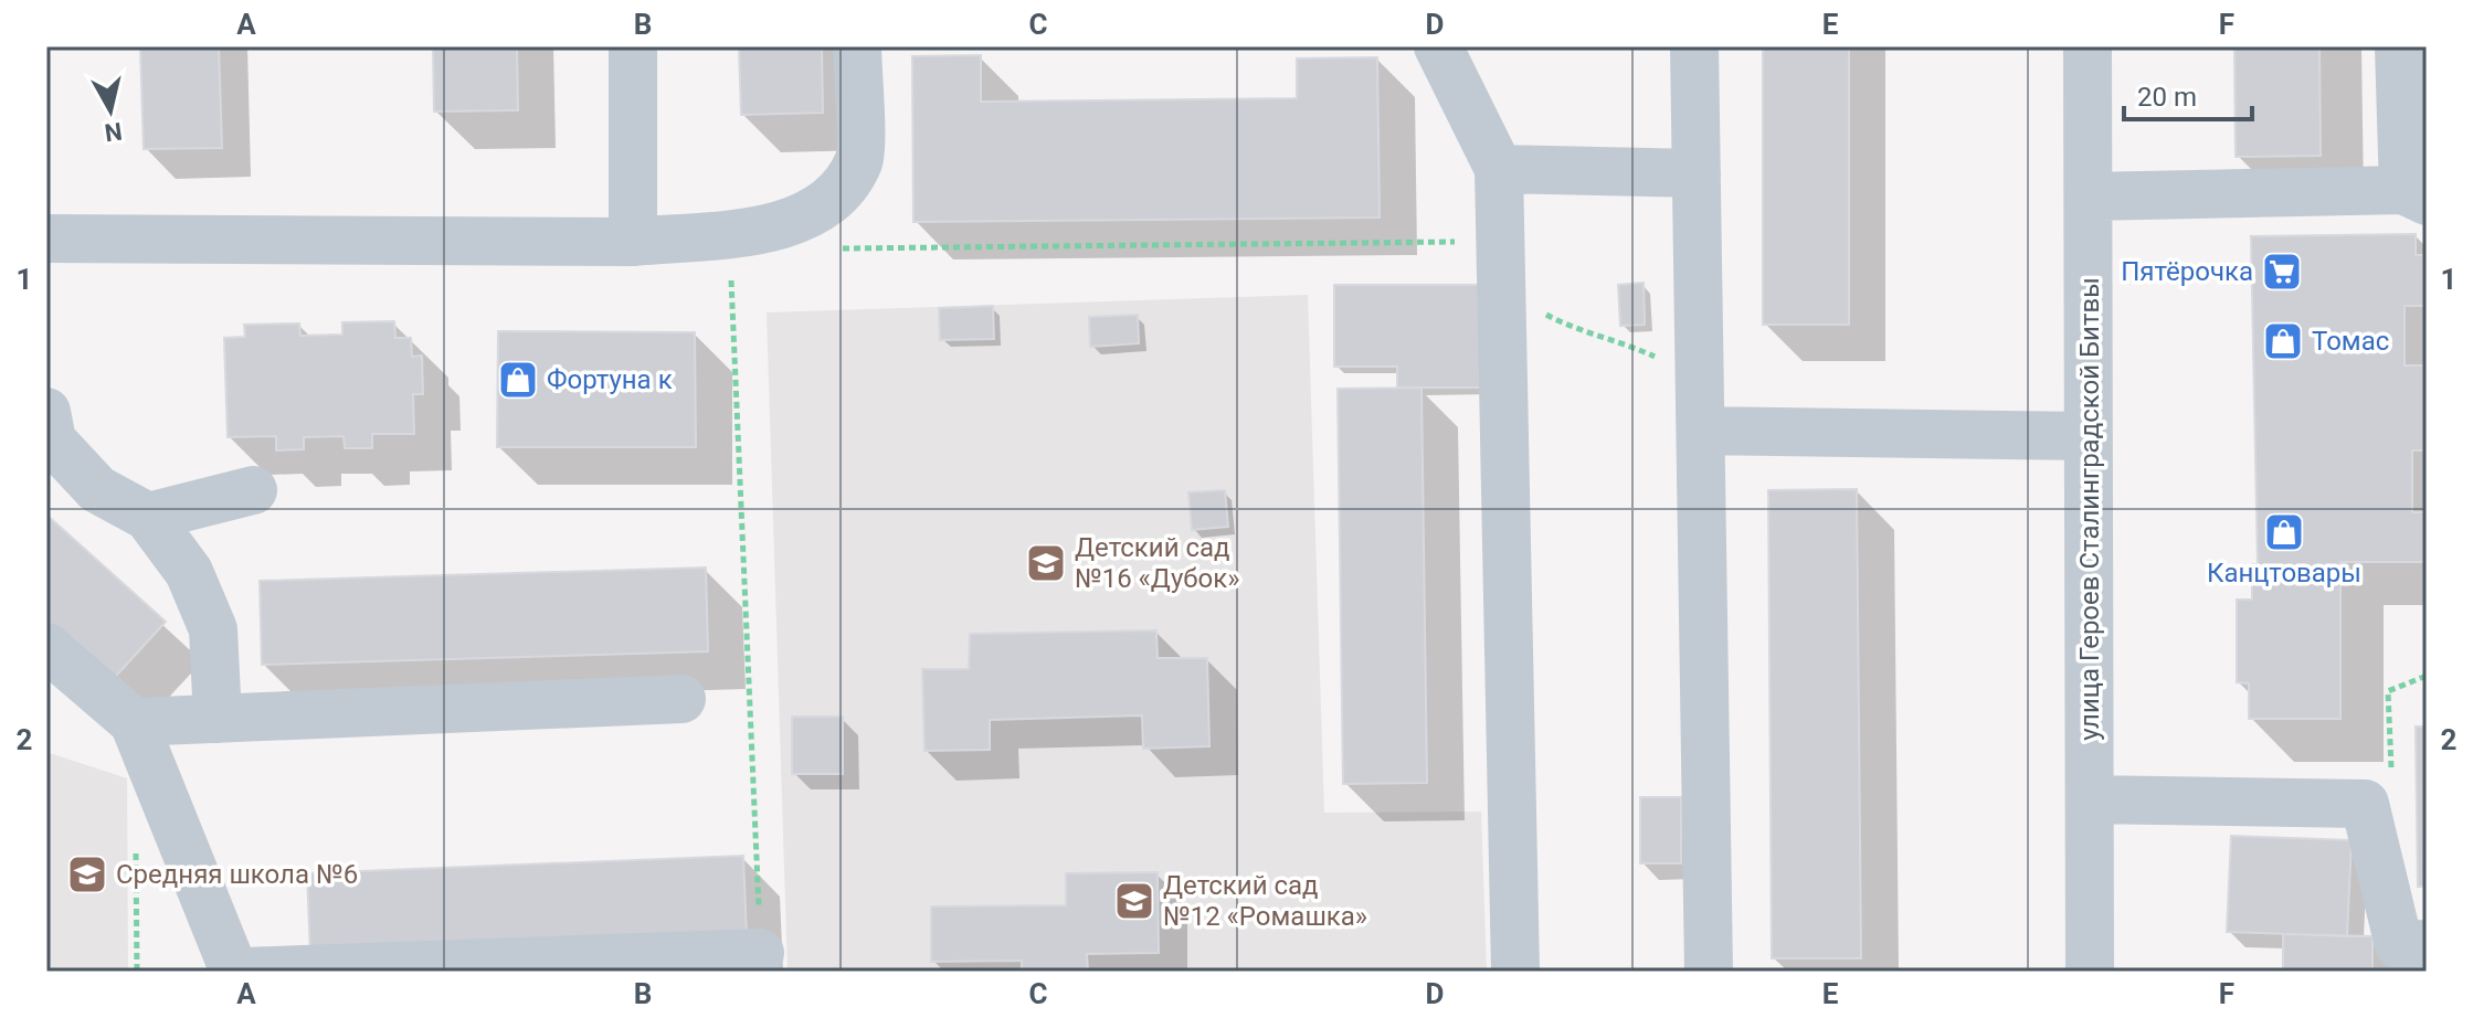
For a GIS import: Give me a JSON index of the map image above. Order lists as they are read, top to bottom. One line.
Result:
{"streets":{"street":["улица Героев Сталинградской Битвы"]},"places":{"supermarket":["Пятёрочка"],"shop":["Томас","Фортуна к","Канцтовары"],"school or university":["Детский сад №16 «Дубок»","Средняя школа №6","Детский сад №12 «Ромашка»"]},"scale_bar":"20 m","north":"bottom","grid":{"columns":["A","B","C","D","E","F"],"rows":["1","2"]}}
